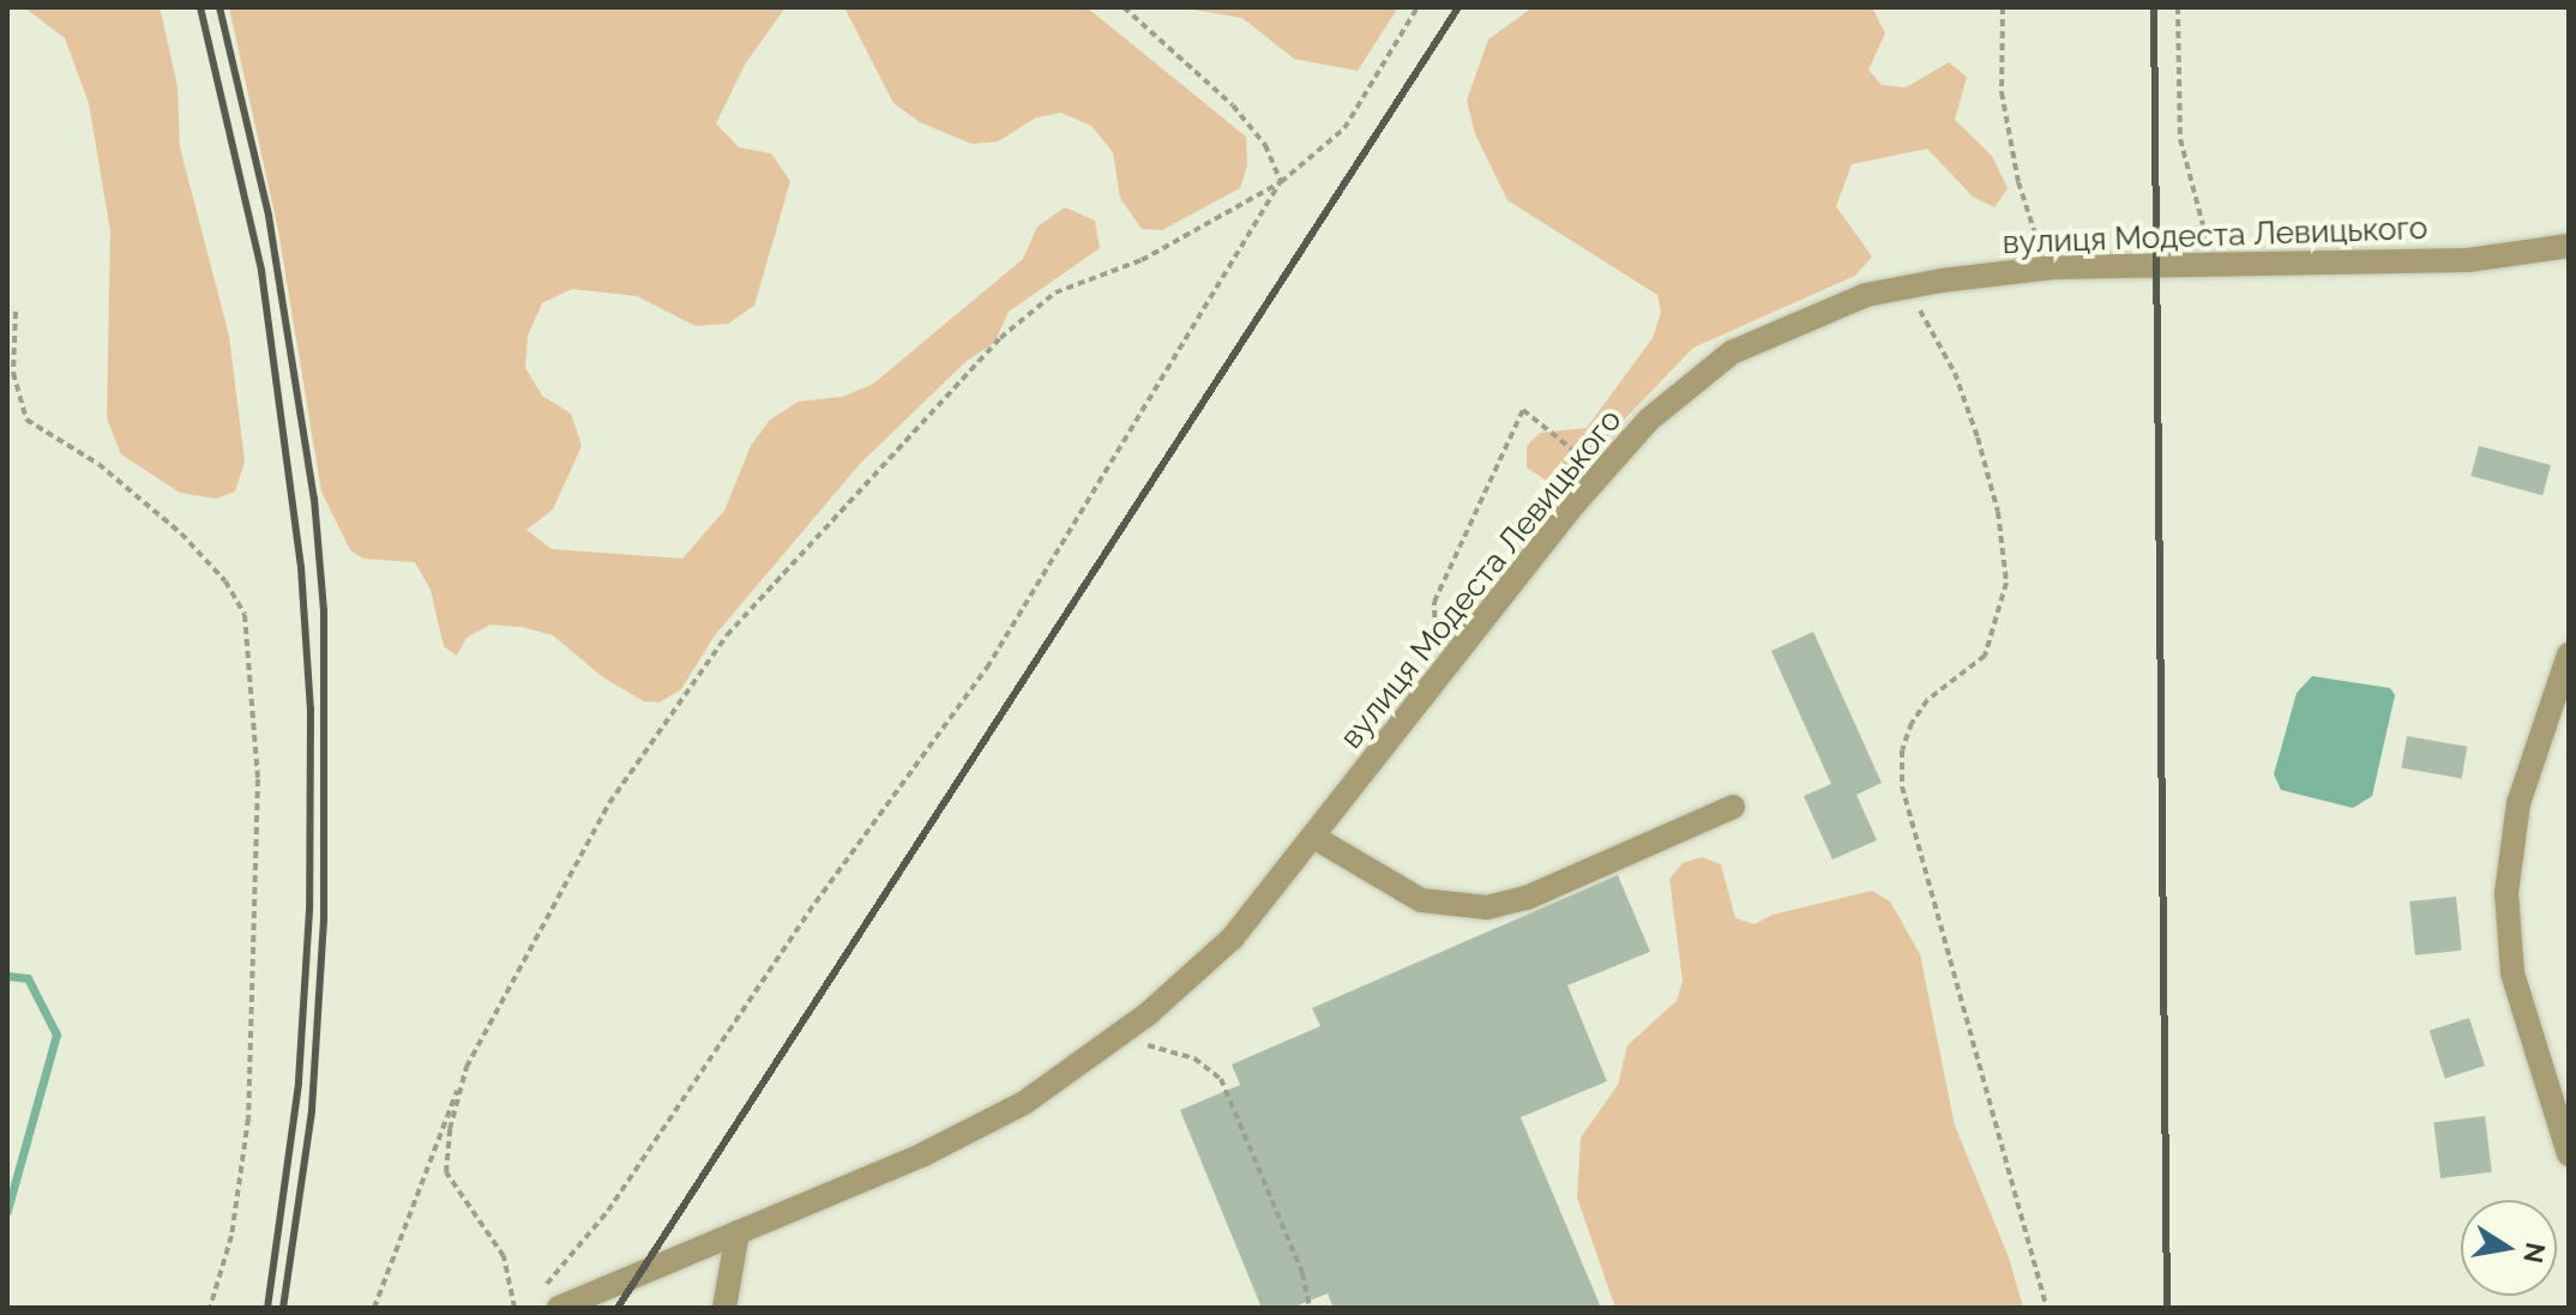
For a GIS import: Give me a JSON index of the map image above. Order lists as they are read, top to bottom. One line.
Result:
{"streets":{"street":["вулиця Модеста Левицького"]},"north":"right"}
